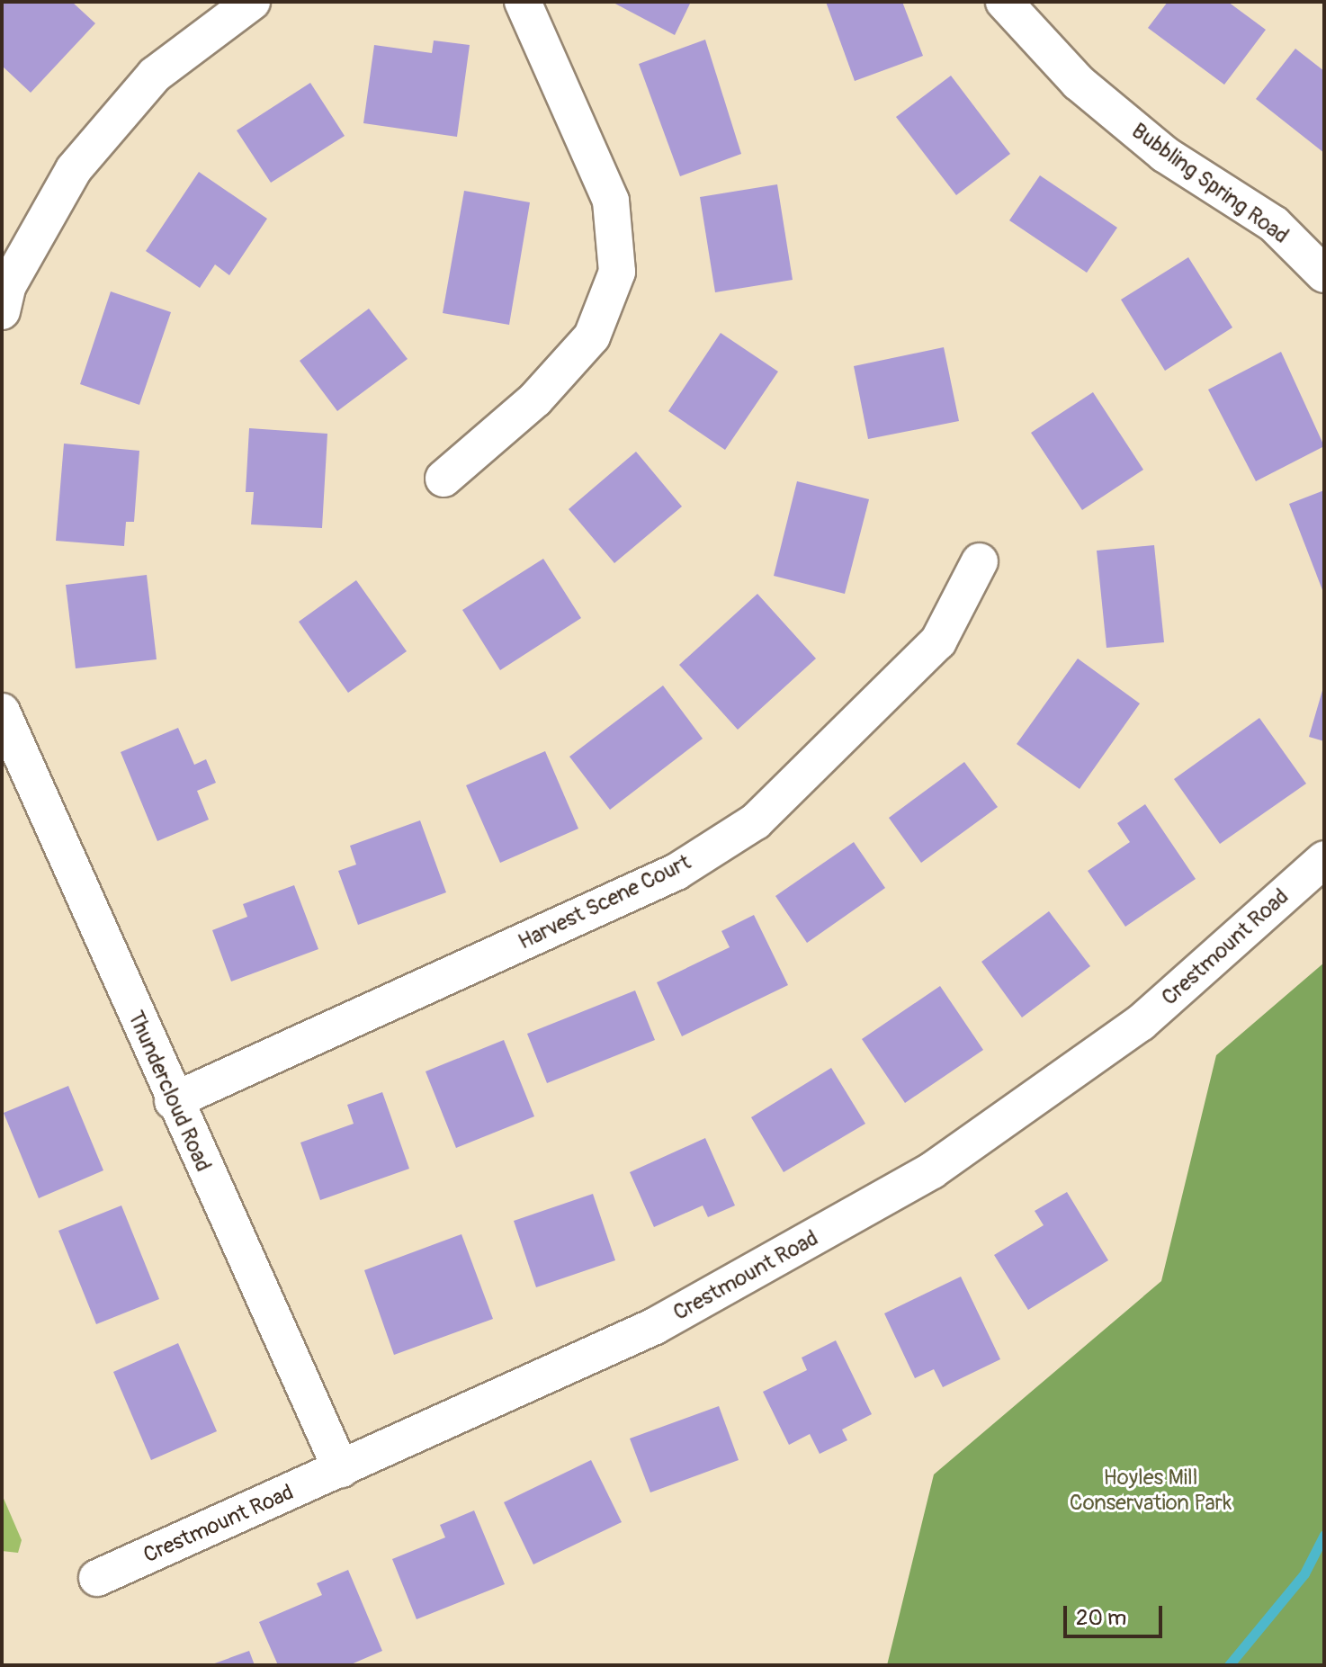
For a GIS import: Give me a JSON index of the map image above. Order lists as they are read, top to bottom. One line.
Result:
{"streets":{"street":["Bubbling Spring Road","Harvest Scene Court","Crestmount Road","Thundercloud Road"]},"crossings":[["Harvest Scene Court","Thundercloud Road"],["Crestmount Road","Thundercloud Road"]],"parks":["Hoyles Mill Conservation Park"],"scale_bar":"20 m"}
